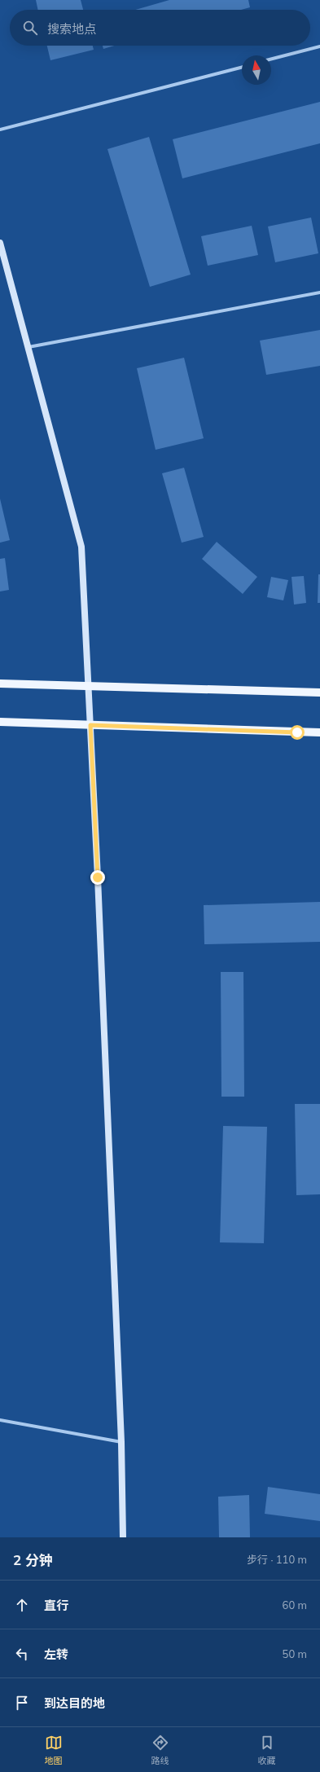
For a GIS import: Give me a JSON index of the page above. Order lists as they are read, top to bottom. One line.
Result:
{"north":"top","page":{"search":"搜索地点","heading":["2 分钟","步行 · 110 m"],"list":[["直行","60 m"],["左转","50 m"],"到达目的地"],"nav":["地图","路线","收藏"]}}
